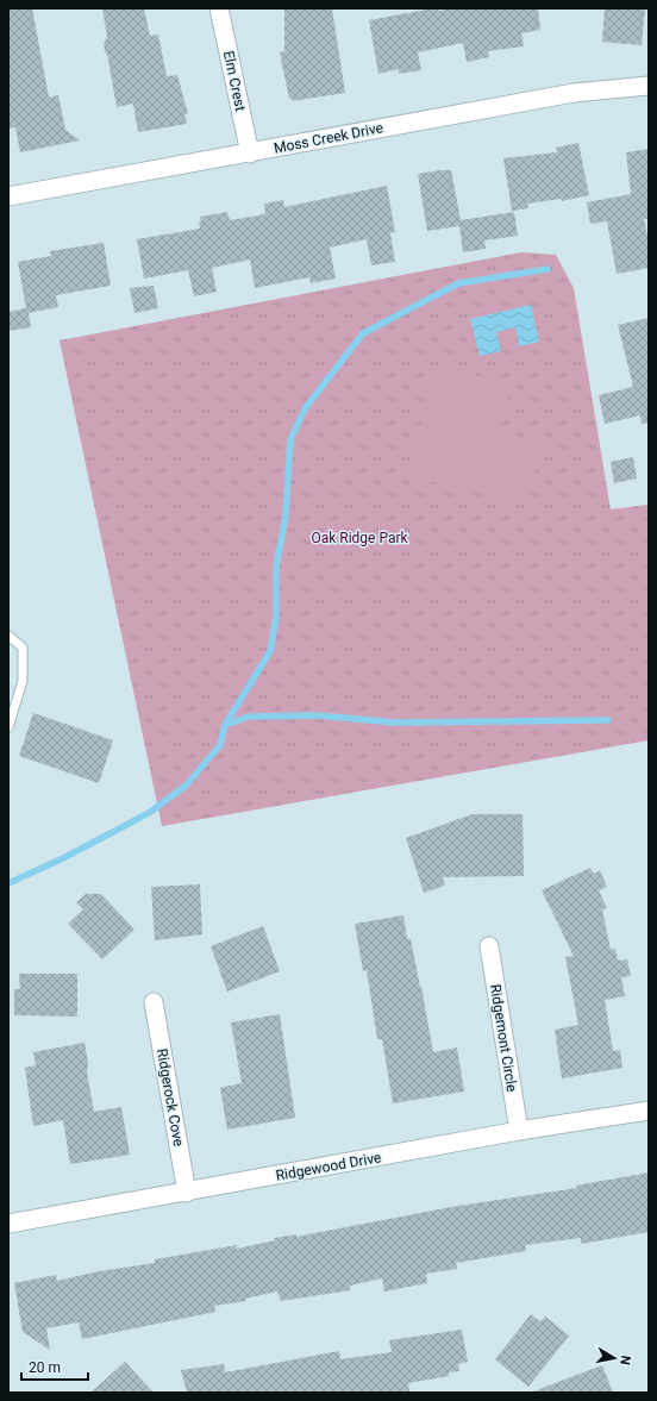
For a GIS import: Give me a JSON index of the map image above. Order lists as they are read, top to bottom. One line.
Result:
{"streets":{"street":["Elm Crest","Moss Creek Drive","Ridgemont Circle","Ridgerock Cove","Ridgewood Drive"]},"crossings":[["Elm Crest","Moss Creek Drive"],["Ridgemont Circle","Ridgewood Drive"],["Ridgerock Cove","Ridgewood Drive"]],"parks":["Oak Ridge Park"],"scale_bar":"20 m","north":"right"}
